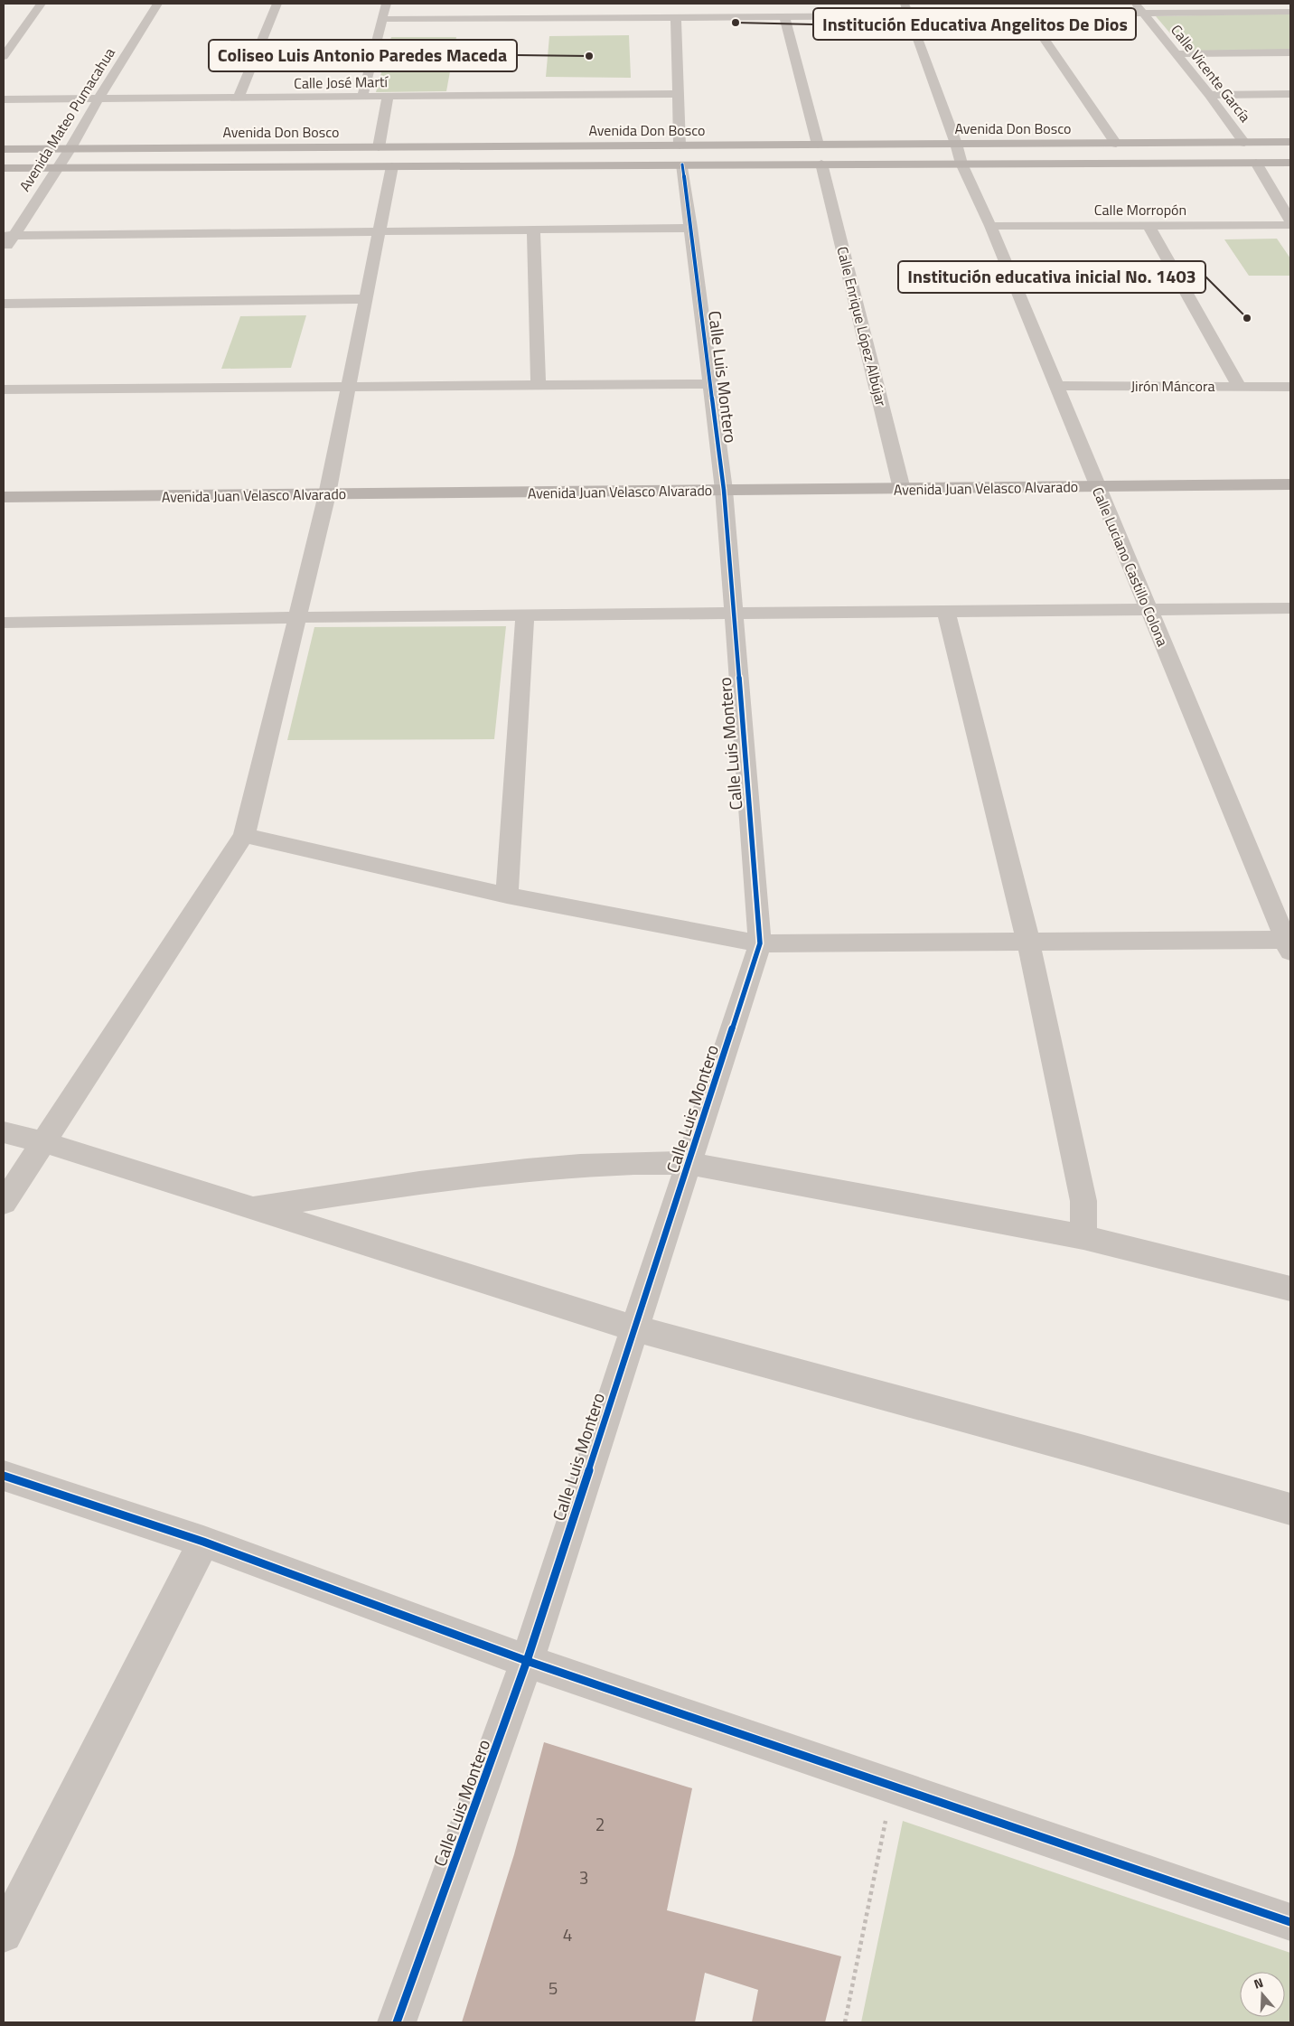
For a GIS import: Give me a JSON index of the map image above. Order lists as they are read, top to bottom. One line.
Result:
{"streets":{"street":["Calle Vicente García","Calle José Martí","Avenida Mateo Pumacahua","Avenida Don Bosco","Calle Morropón","Calle Enrique López Albújar","Calle Luis Montero","Jirón Máncora","Avenida Juan Velasco Alvarado","Calle Luciano Castillo Colona"]},"crossings":[["Calle Vicente García","Avenida Don Bosco"],["Calle José Martí","Avenida Mateo Pumacahua"],["Avenida Mateo Pumacahua","Avenida Don Bosco"],["Avenida Don Bosco","Calle Luciano Castillo Colona"],["Calle Morropón","Calle Luciano Castillo Colona"],["Calle Enrique López Albújar","Avenida Juan Velasco Alvarado"],["Calle Luis Montero","Avenida Juan Velasco Alvarado"],["Jirón Máncora","Calle Luciano Castillo Colona"],["Avenida Juan Velasco Alvarado","Calle Luciano Castillo Colona"]],"places":["Institución Educativa Angelitos De Dios","Coliseo Luis Antonio Paredes Maceda","Institución educativa inicial No. 1403"],"house_numbers":["2","3","4","5"],"north":"top"}
